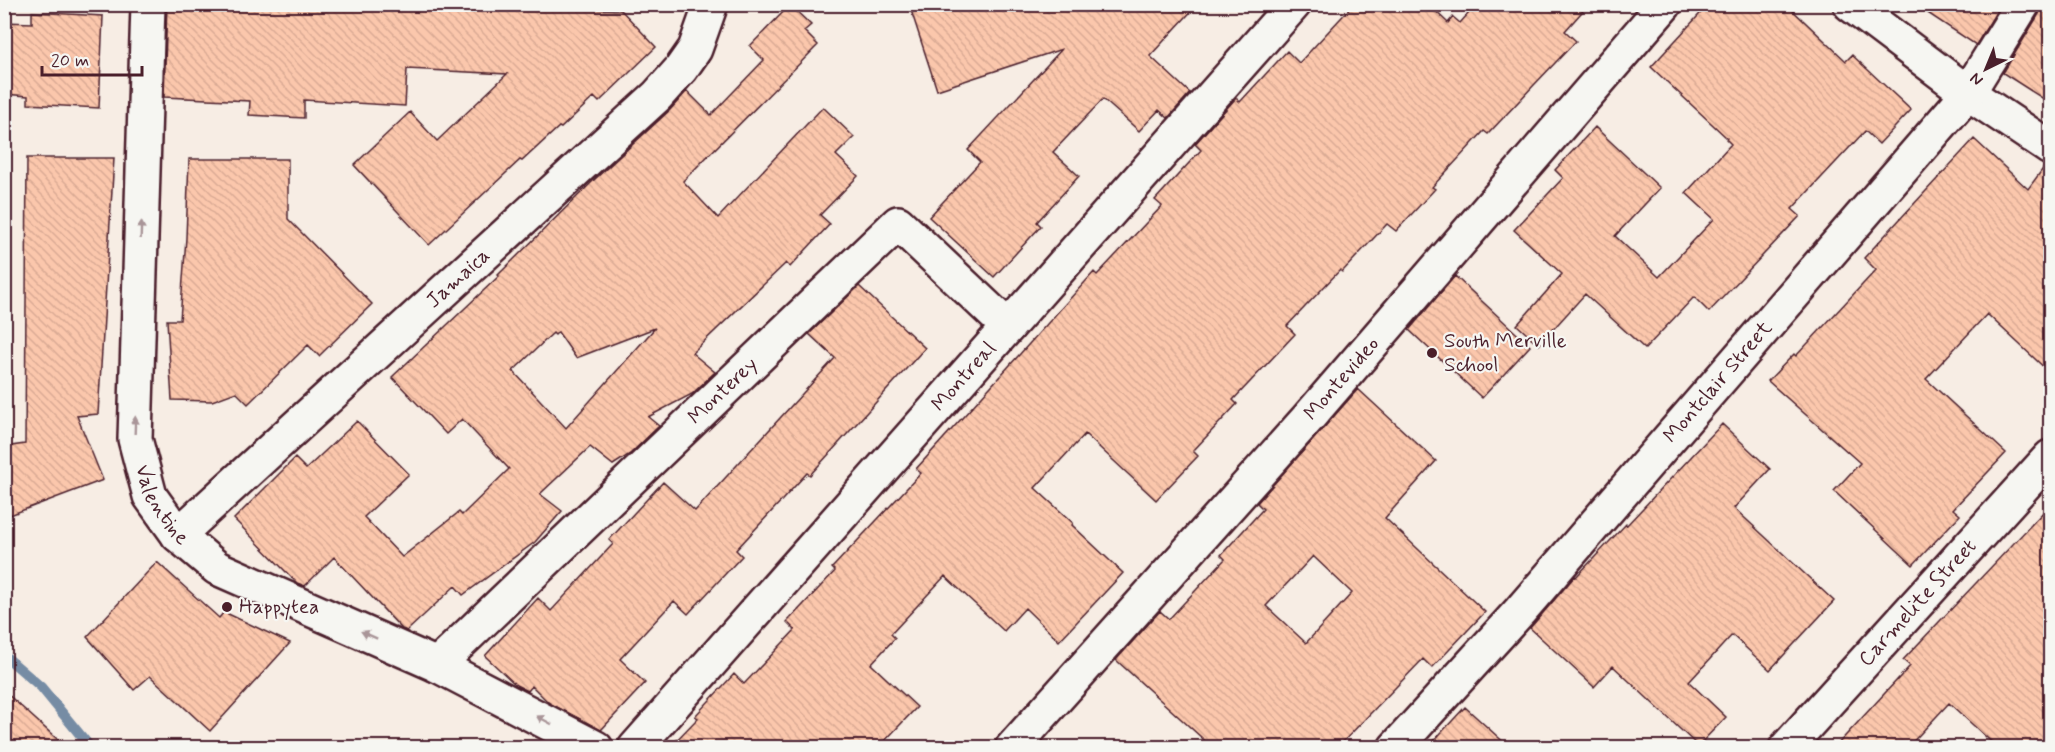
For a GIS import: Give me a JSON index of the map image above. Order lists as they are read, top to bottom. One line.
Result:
{"streets":{"street":["Jamaica","Montreal","Montevideo","Montclair Street","Monterey","Valentine","Carmelite Street"]},"crossings":[["Jamaica","Valentine"],["Montreal","Monterey"],["Monterey","Valentine"]],"one_way":["Valentine"],"places":["South Merville School","Happytea"],"scale_bar":"20 m","north":"bottom left"}
